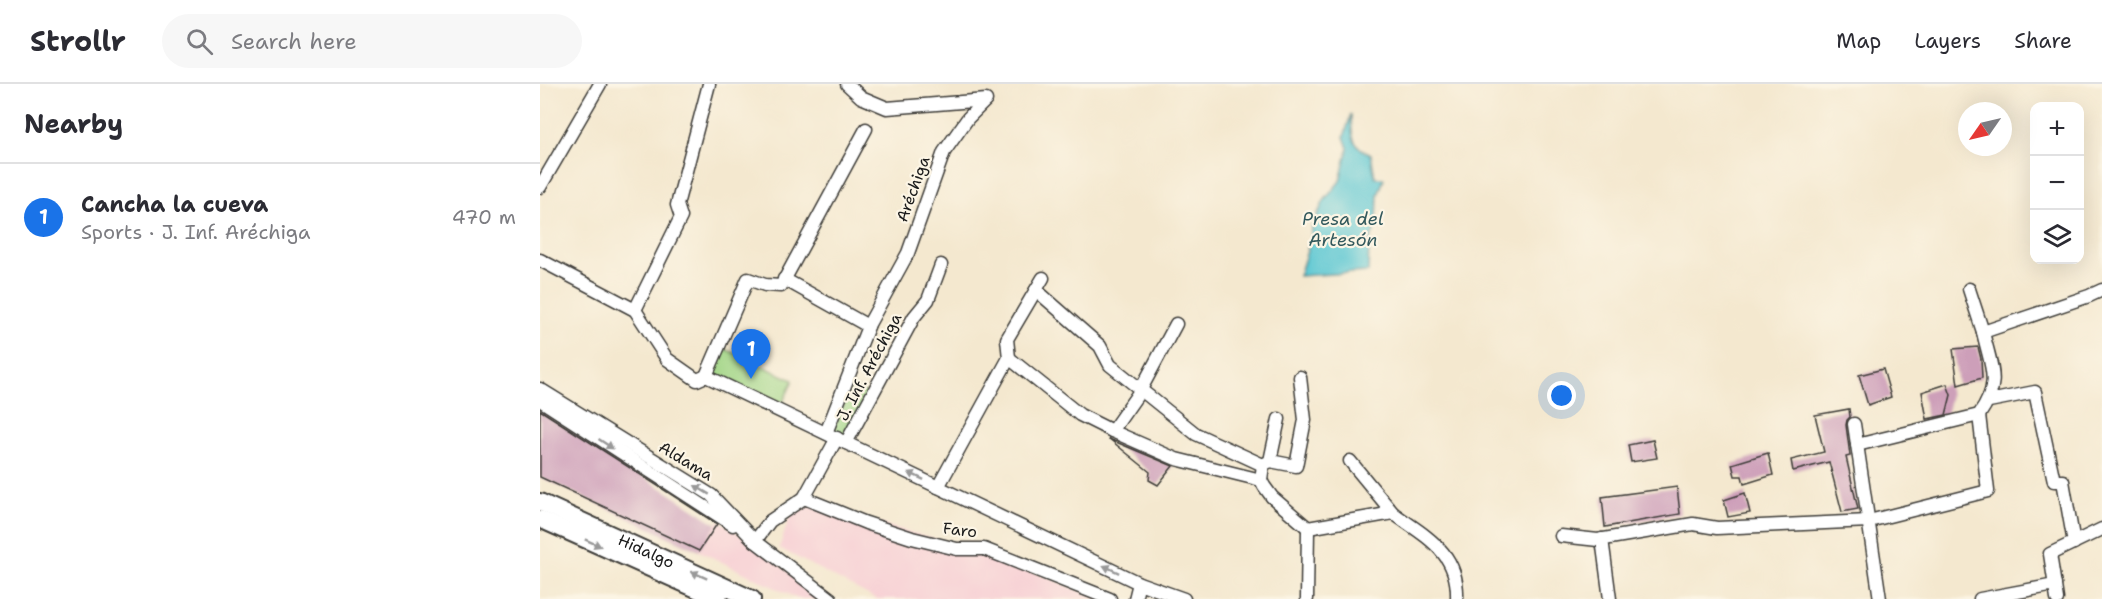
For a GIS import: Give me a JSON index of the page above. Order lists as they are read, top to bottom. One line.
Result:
{"streets":{"main road":["Hidalgo"],"street":["Aréchiga","J. Inf. Aréchiga","Aldama","Faro"]},"crossings":[["Aréchiga","J. Inf. Aréchiga"],["Aréchiga","Aldama"],["Aréchiga","Faro"]],"water":["Presa del Artesón"],"north":"bottom left","page":{"header":"Strollr","search":"Search here","nav":["Map","Layers","Share"],"heading":"Nearby","map_buttons":["+","−"],"list":[{"mark":"1","name":"Cancha la cueva","note":"Sports · J. Inf. Aréchiga","value":"470 m"}],"pins":"1"}}
